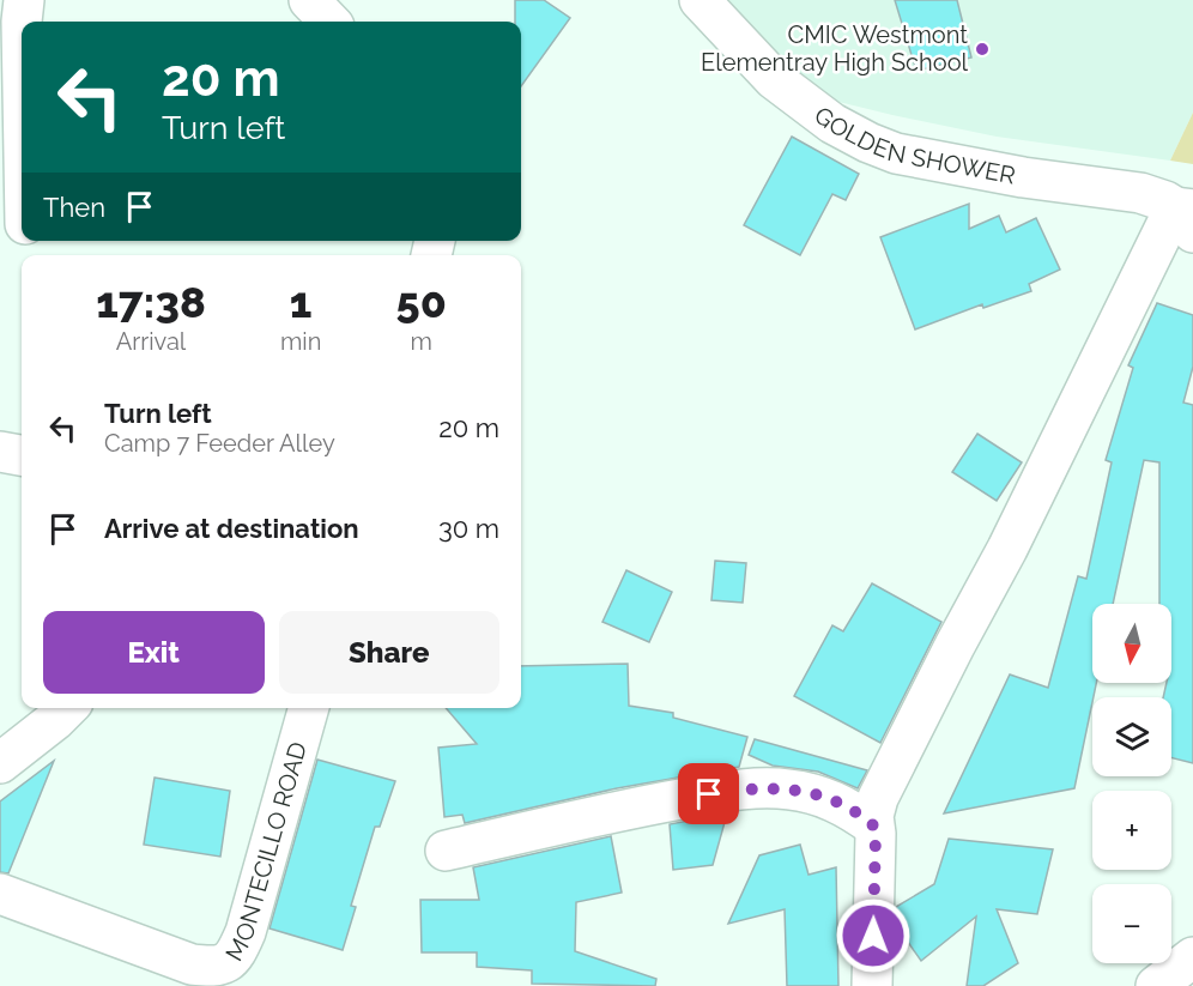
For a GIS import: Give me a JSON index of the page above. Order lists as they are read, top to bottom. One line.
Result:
{"streets":{"street":["GOLDEN SHOWER","MONTECILLO ROAD"]},"places":["CMIC Westmont Elementray High School"],"north":"bottom","page":{"turn":["20 m","Turn left"],"then":"Then","eta":["17:38","Arrival","1","min","50","m"],"list":[{"name":"Turn left","note":"Camp 7 Feeder Alley","value":"20 m"},{"name":"Arrive at destination","value":"30 m"}],"buttons":["Exit","Share"],"map_buttons":["+","−"]}}
